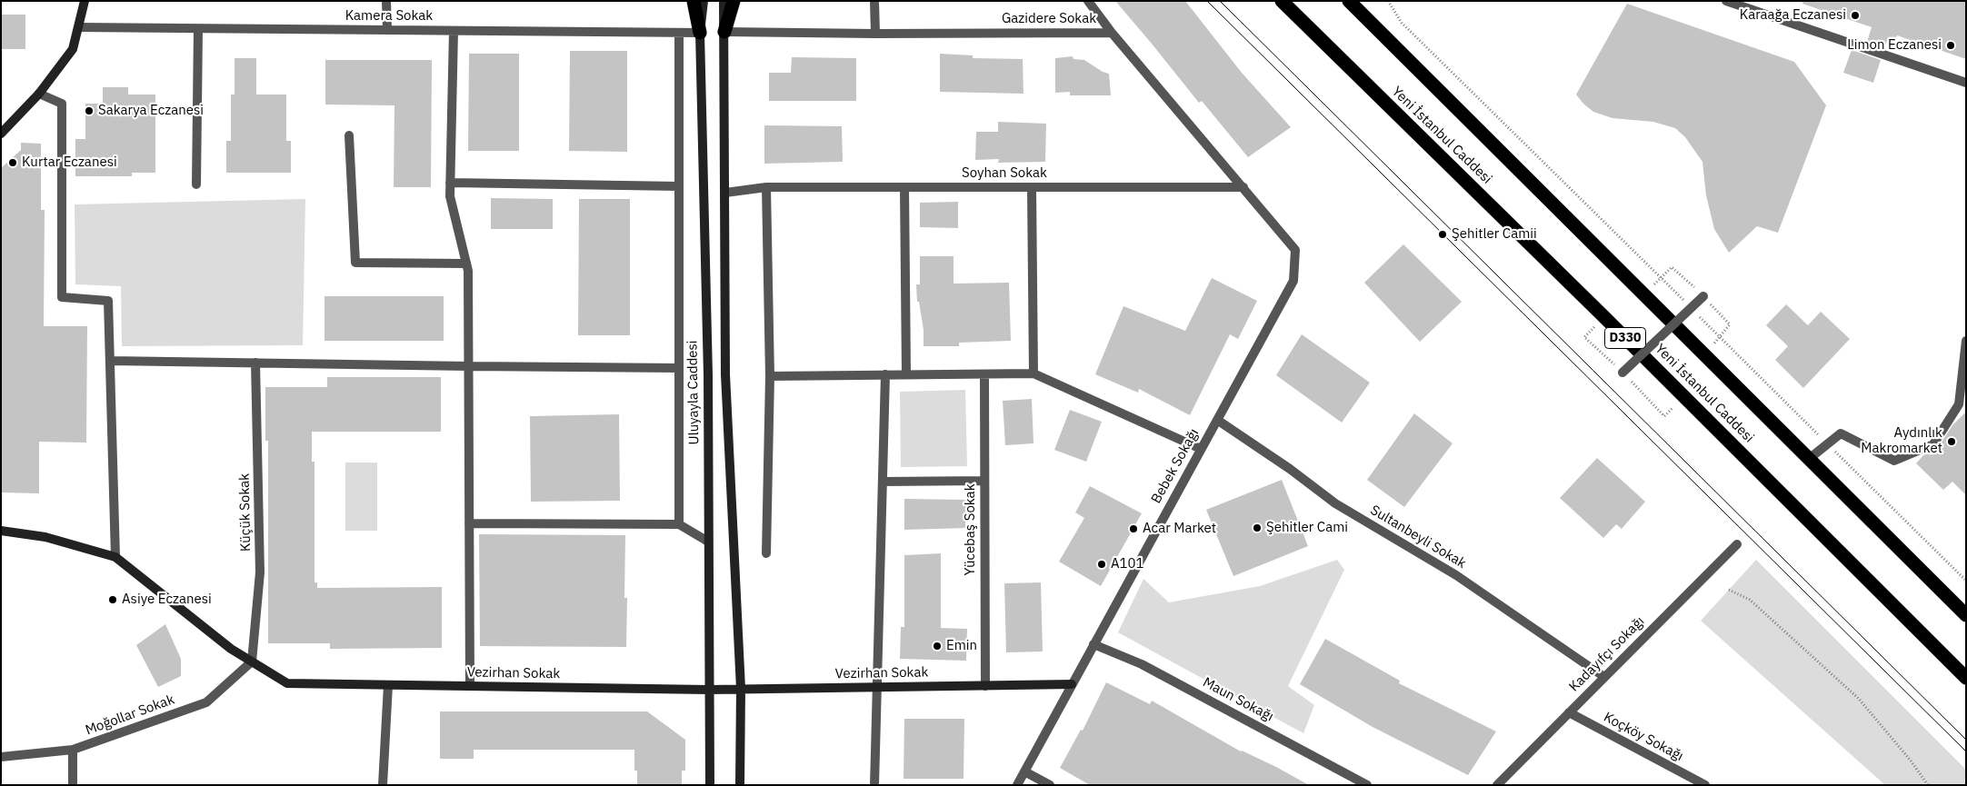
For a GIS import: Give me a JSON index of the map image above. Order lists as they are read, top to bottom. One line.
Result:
{"streets":{"highway":["Yeni İstanbul Caddesi","D330"],"main road":["Uluyayla Caddesi","Vezirhan Sokak"],"street":["Kamera Sokak","Gazidere Sokak","Soyhan Sokak","Bebek Sokağı","Küçük Sokak","Yücebaş Sokak","Sultanbeyli Sokak","Kadayıfçı Sokağı","Maun Sokağı","Moğollar Sokak","Koçköy Sokağı"]},"crossings":[["Kamera Sokak","Uluyayla Caddesi"],["Gazidere Sokak","Soyhan Sokak"],["Gazidere Sokak","Bebek Sokağı"],["Uluyayla Caddesi","Vezirhan Sokak"],["Bebek Sokağı","Sultanbeyli Sokak"],["Bebek Sokağı","Vezirhan Sokak"],["Bebek Sokağı","Maun Sokağı"],["Küçük Sokak","Vezirhan Sokak"],["Küçük Sokak","Moğollar Sokak"],["Yücebaş Sokak","Vezirhan Sokak"],["Sultanbeyli Sokak","Kadayıfçı Sokağı"],["Kadayıfçı Sokağı","Koçköy Sokağı"],["Vezirhan Sokak","Moğollar Sokak"]],"places":["Karaağa Eczanesi","Limon Eczanesi","Sakarya Eczanesi","Kurtar Eczanesi","Şehitler Camii","Aydınlık Makromarket","Şehitler Cami","Acar Market","A101","Asiye Eczanesi","Emin"]}
